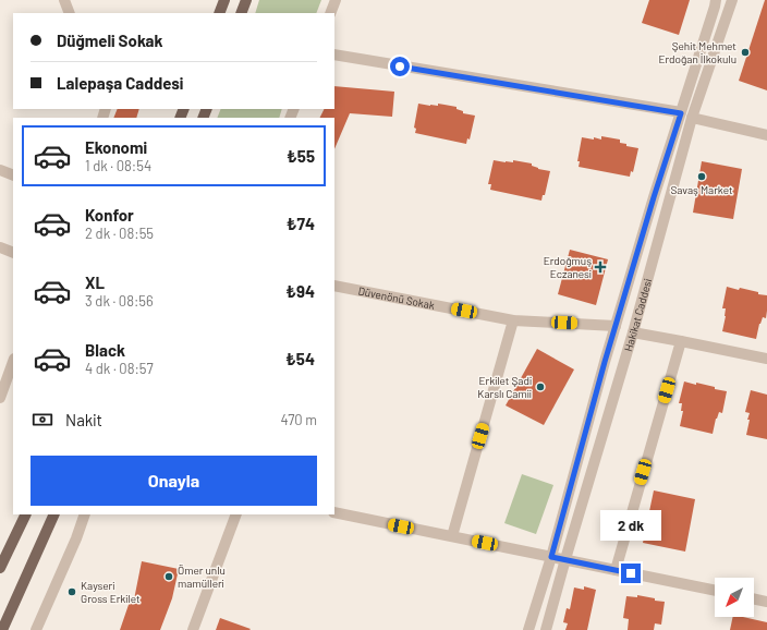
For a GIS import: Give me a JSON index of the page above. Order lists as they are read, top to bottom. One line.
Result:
{"streets":{"street":["Düvenönü Sokak","Hakikat Caddesi"]},"crossings":[["Düvenönü Sokak","Hakikat Caddesi"]],"places":{"other":["Şehit Mehmet Erdoğan İlkokulu","Savaş Market","Erkilet Şadi Karslı Camii","Ömer unlu mamülleri","Kayseri Gross Erkilet"],"health":["Erdoğmuş Eczanesi"]},"north":"bottom left","page":{"banner":["Düğmeli Sokak","Lalepaşa Caddesi"],"list":[{"name":"Ekonomi","note":"1 dk · 08:54","value":"₺55"},{"name":"Konfor","note":"2 dk · 08:55","value":"₺74"},{"name":"XL","note":"3 dk · 08:56","value":"₺94"},{"name":"Black","note":"4 dk · 08:57","value":"₺54"}],"pay":["Nakit","470 m"],"buttons":"Onayla","bubble":"2 dk"}}
